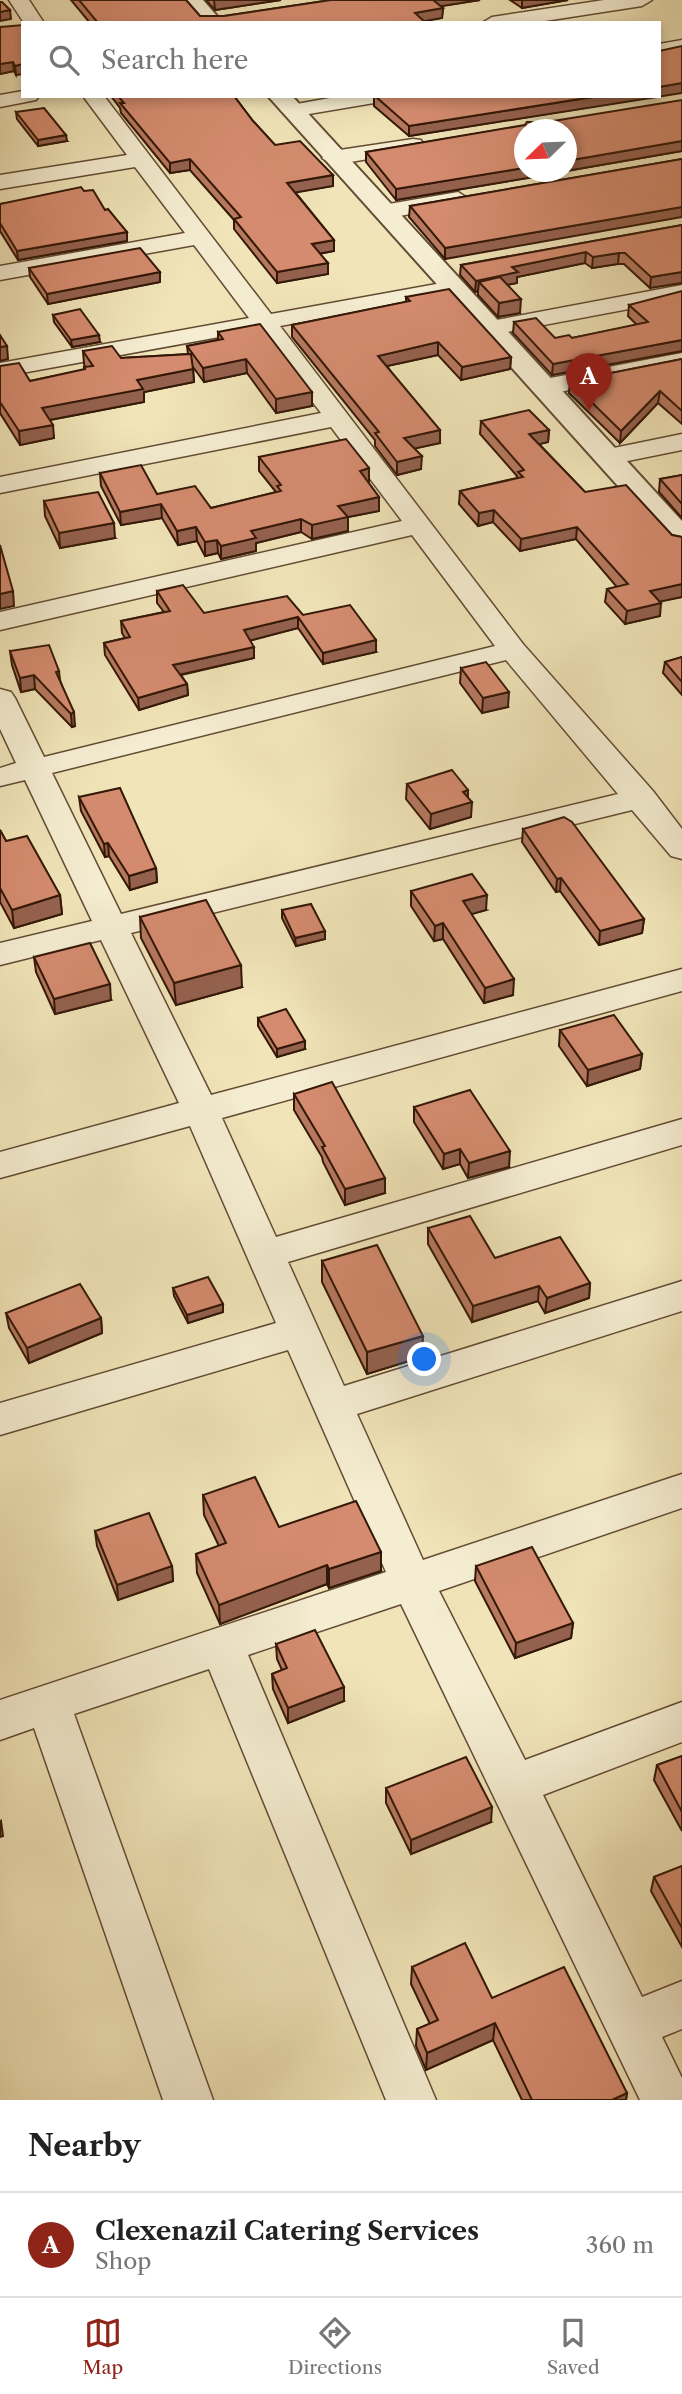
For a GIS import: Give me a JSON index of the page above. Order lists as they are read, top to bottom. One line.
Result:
{"north":"bottom left","page":{"search":"Search here","pins":"A","heading":"Nearby","list":[{"mark":"A","name":"Clexenazil Catering Services","note":"Shop","value":"360 m"}],"nav":["Map","Directions","Saved"]}}
